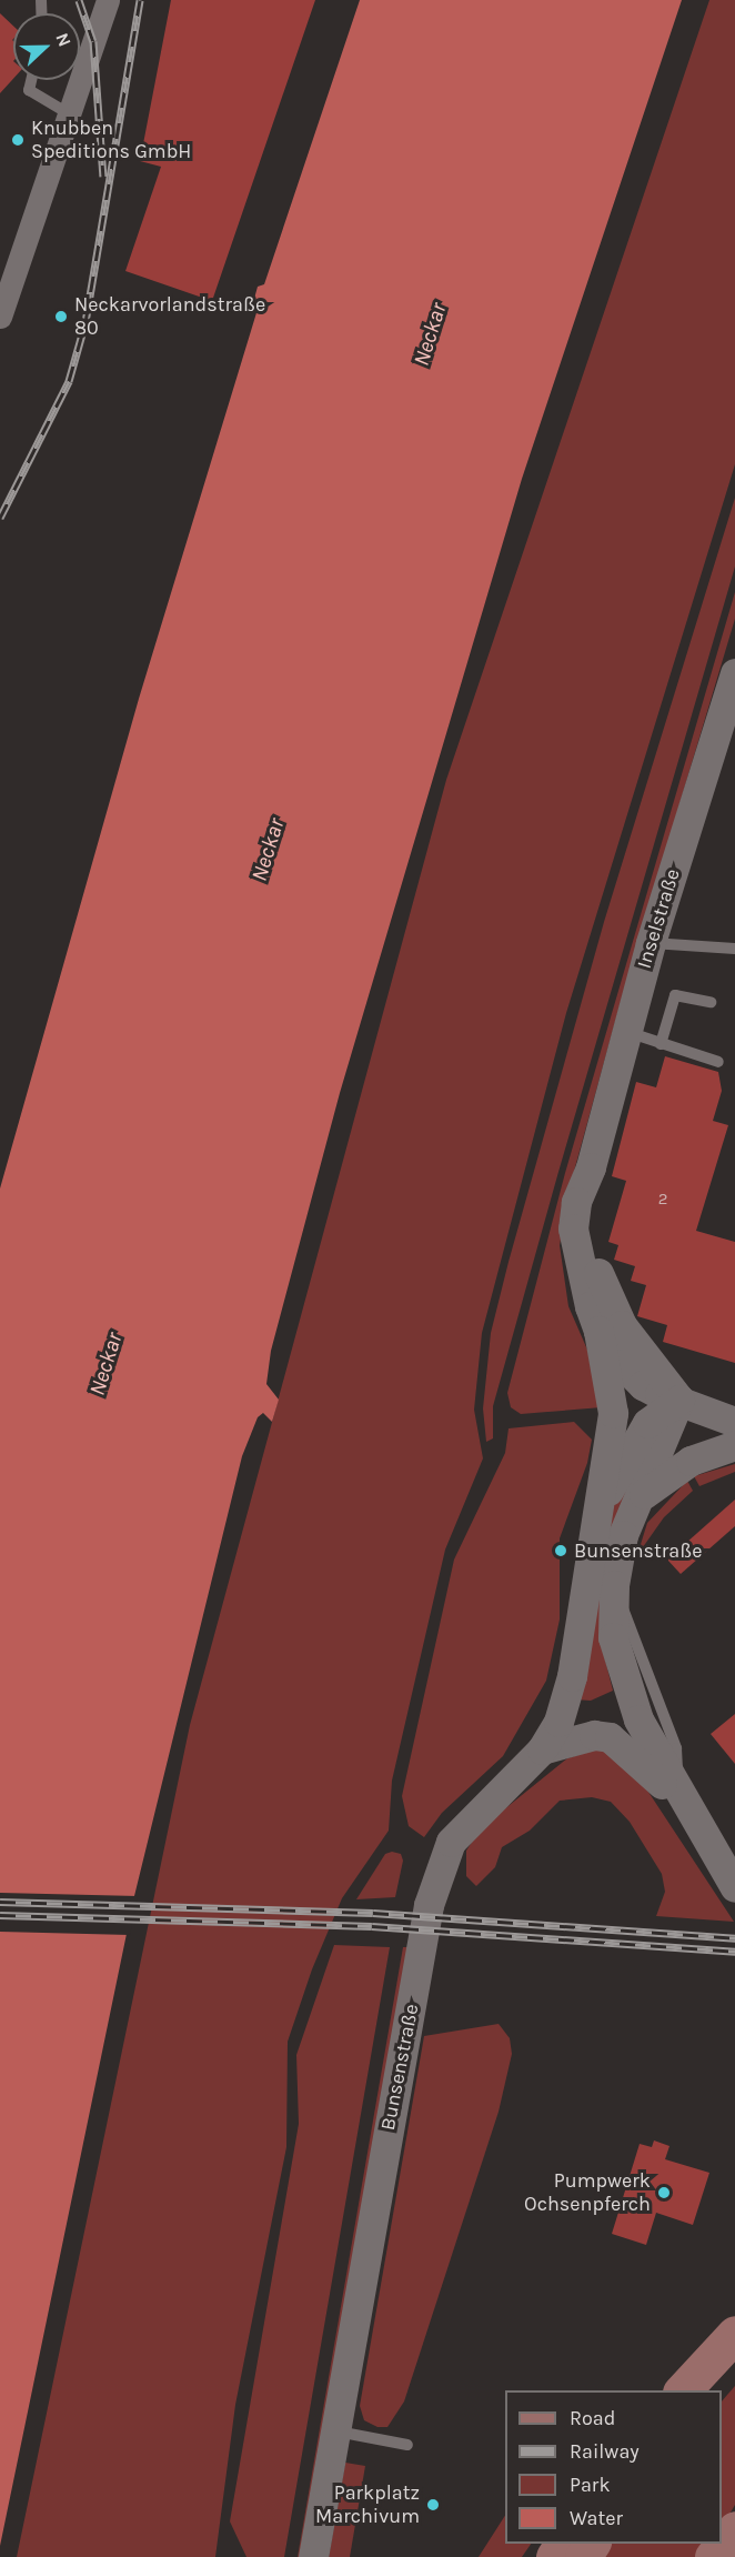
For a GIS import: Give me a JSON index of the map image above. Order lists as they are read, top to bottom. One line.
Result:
{"streets":{"street":["Inselstraße","Bunsenstraße"]},"crossings":[["Inselstraße","Bunsenstraße"]],"water":["Neckar"],"places":["Knubben Speditions GmbH","Neckarvorlandstraße 80","Bunsenstraße","Pumpwerk Ochsenpferch","Parkplatz Marchivum"],"house_numbers":["2"],"legend":["Road","Railway","Park","Water"],"north":"right"}
